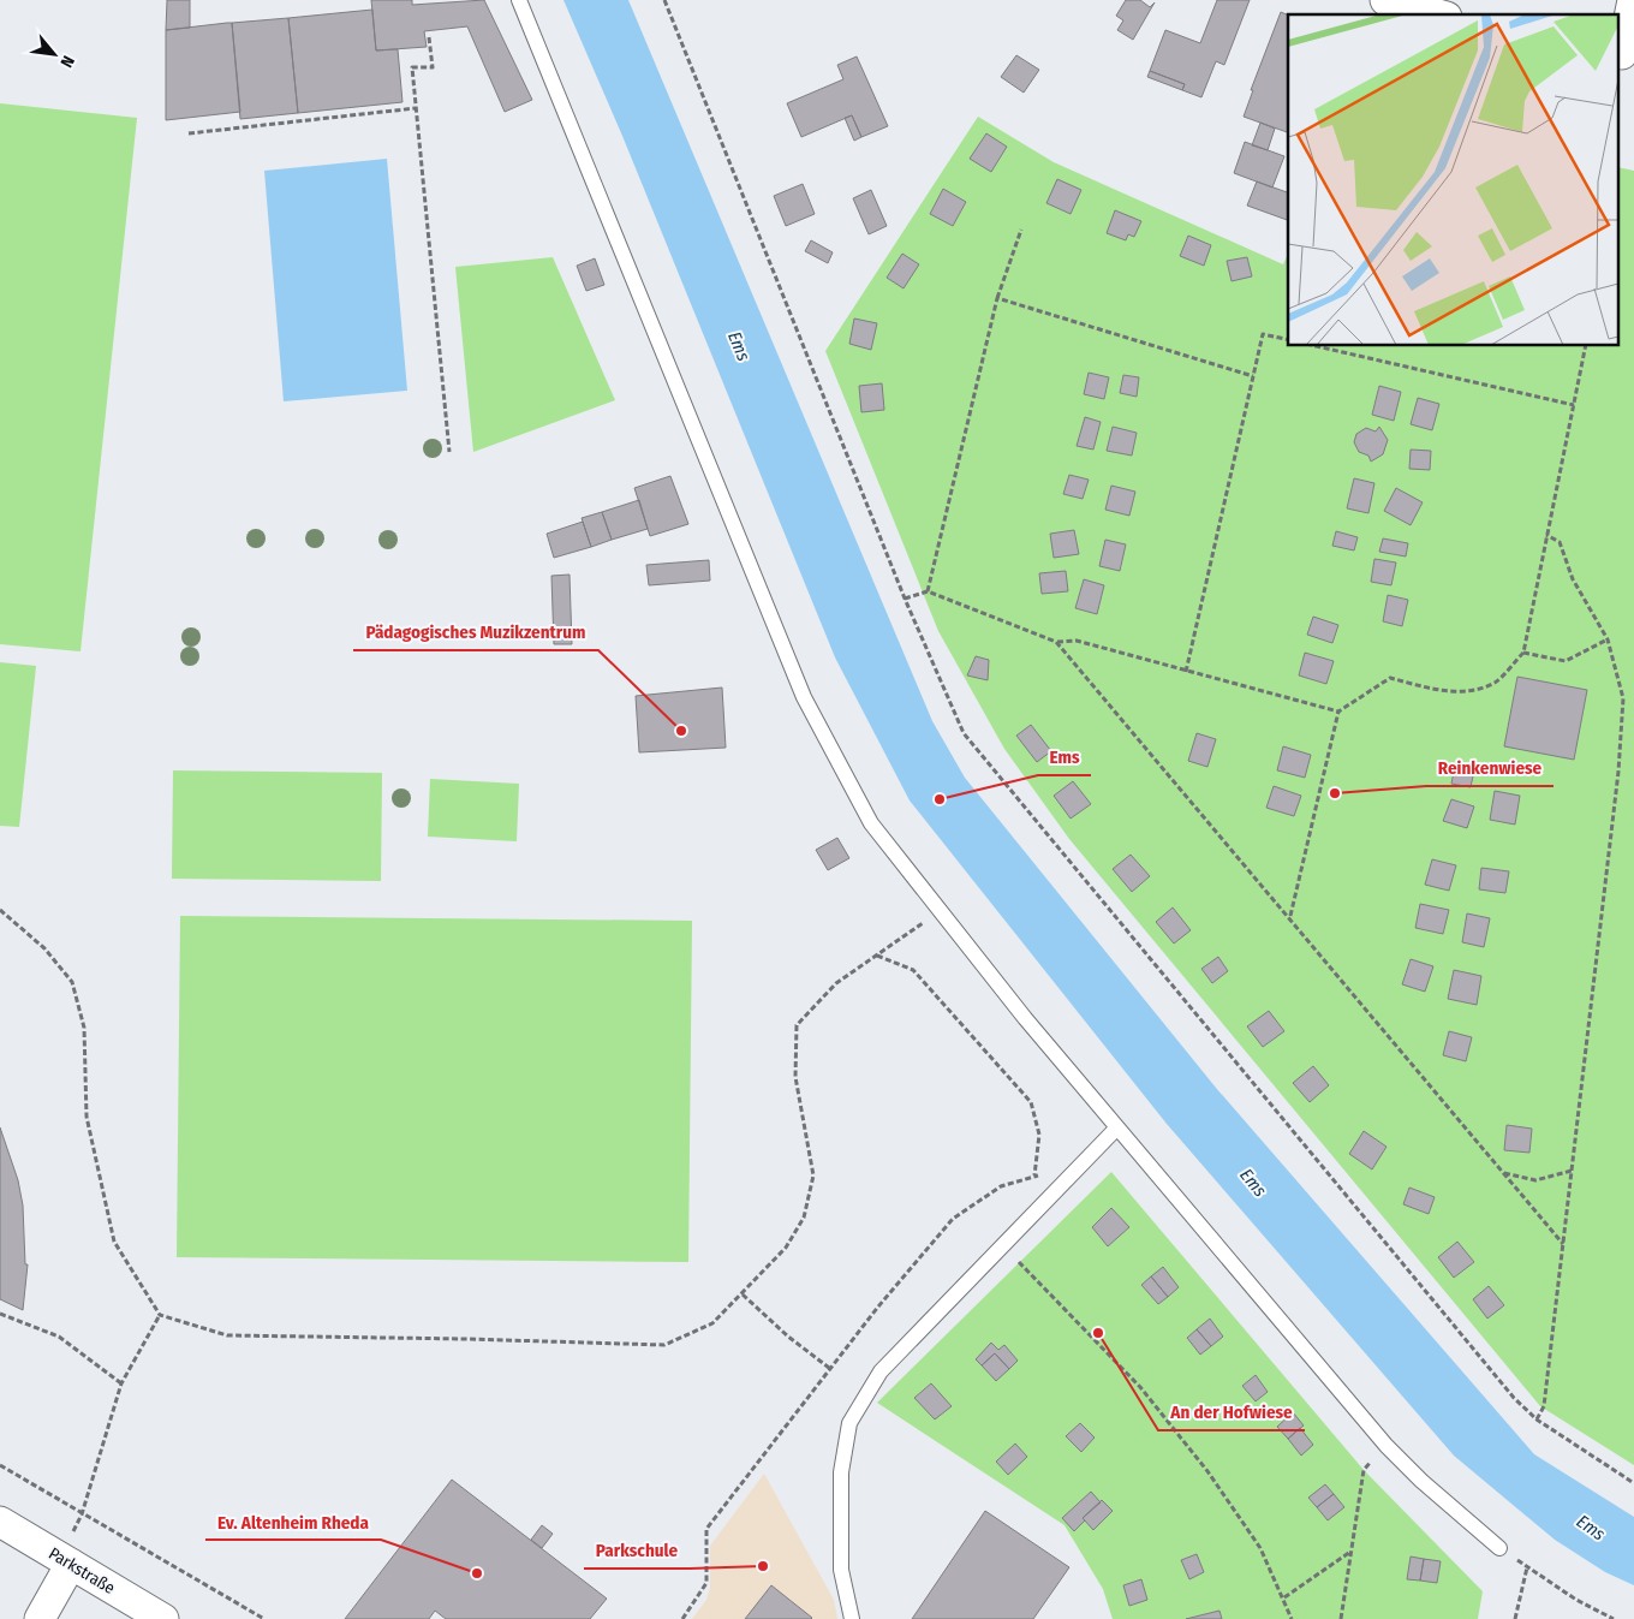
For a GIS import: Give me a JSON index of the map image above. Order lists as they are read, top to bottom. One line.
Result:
{"streets":{"street":["Parkstraße"]},"water":["Ems"],"places":["Pädagogisches Muzikzentrum","Reinkenwiese","Ems","An der Hofwiese","Parkschule","Ev. Altenheim Rheda"],"north":"bottom right"}
